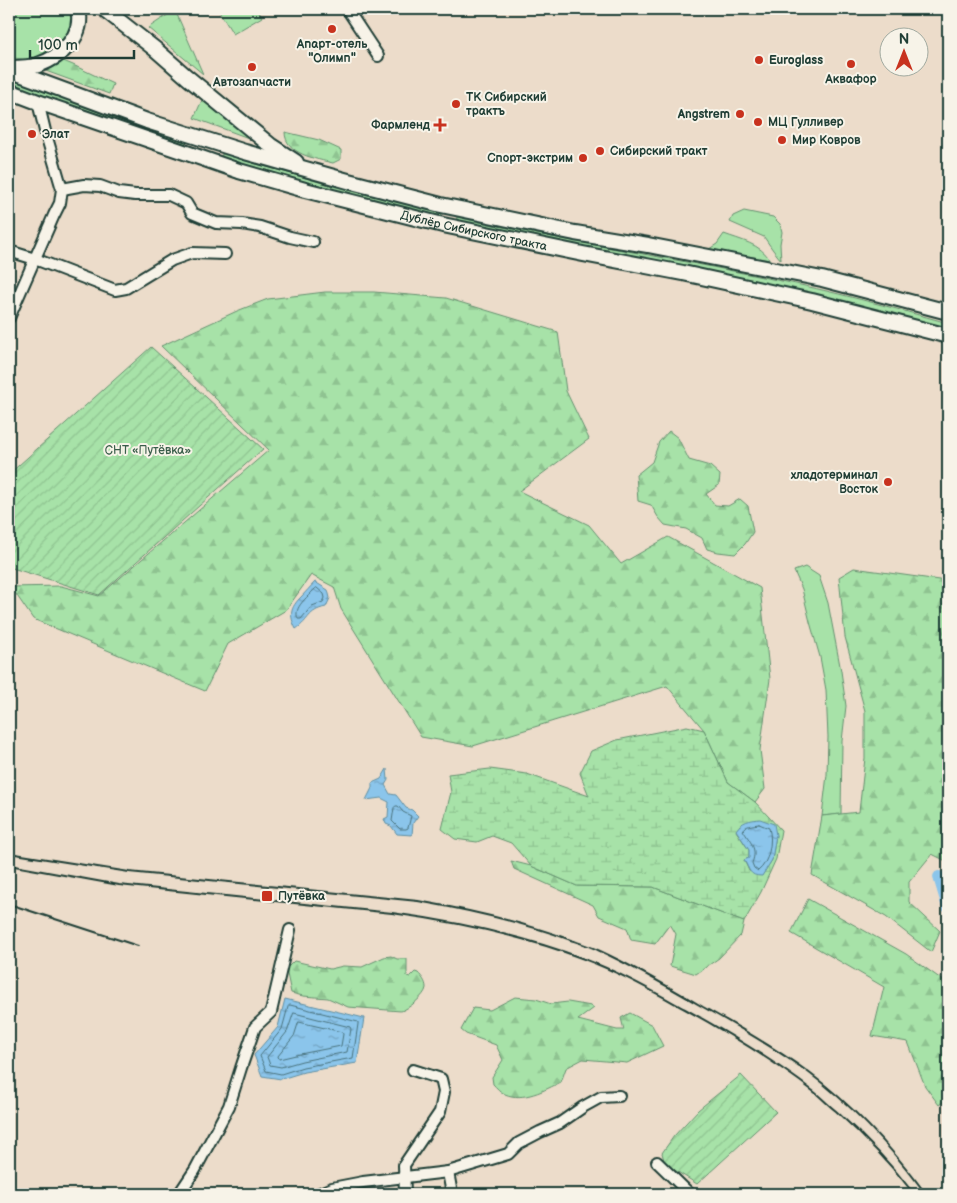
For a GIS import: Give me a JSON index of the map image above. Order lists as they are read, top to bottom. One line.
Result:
{"streets":{"main road":["Дублёр Сибирского тракта"]},"parks":["СНТ «Путёвка»"],"places":{"other":["Апарт-отель \"Олимп\"","Euroglass","Аквафор","Автозапчасти","ТК Сибирский трактъ","Angstrem","МЦ Гулливер","Элат","Мир Ковров","Сибирский тракт","Спорт-экстрим","хладотерминал Восток"],"health":["Фармленд"],"transit":["Путёвка"]},"scale_bar":"100 m","north":"top"}
